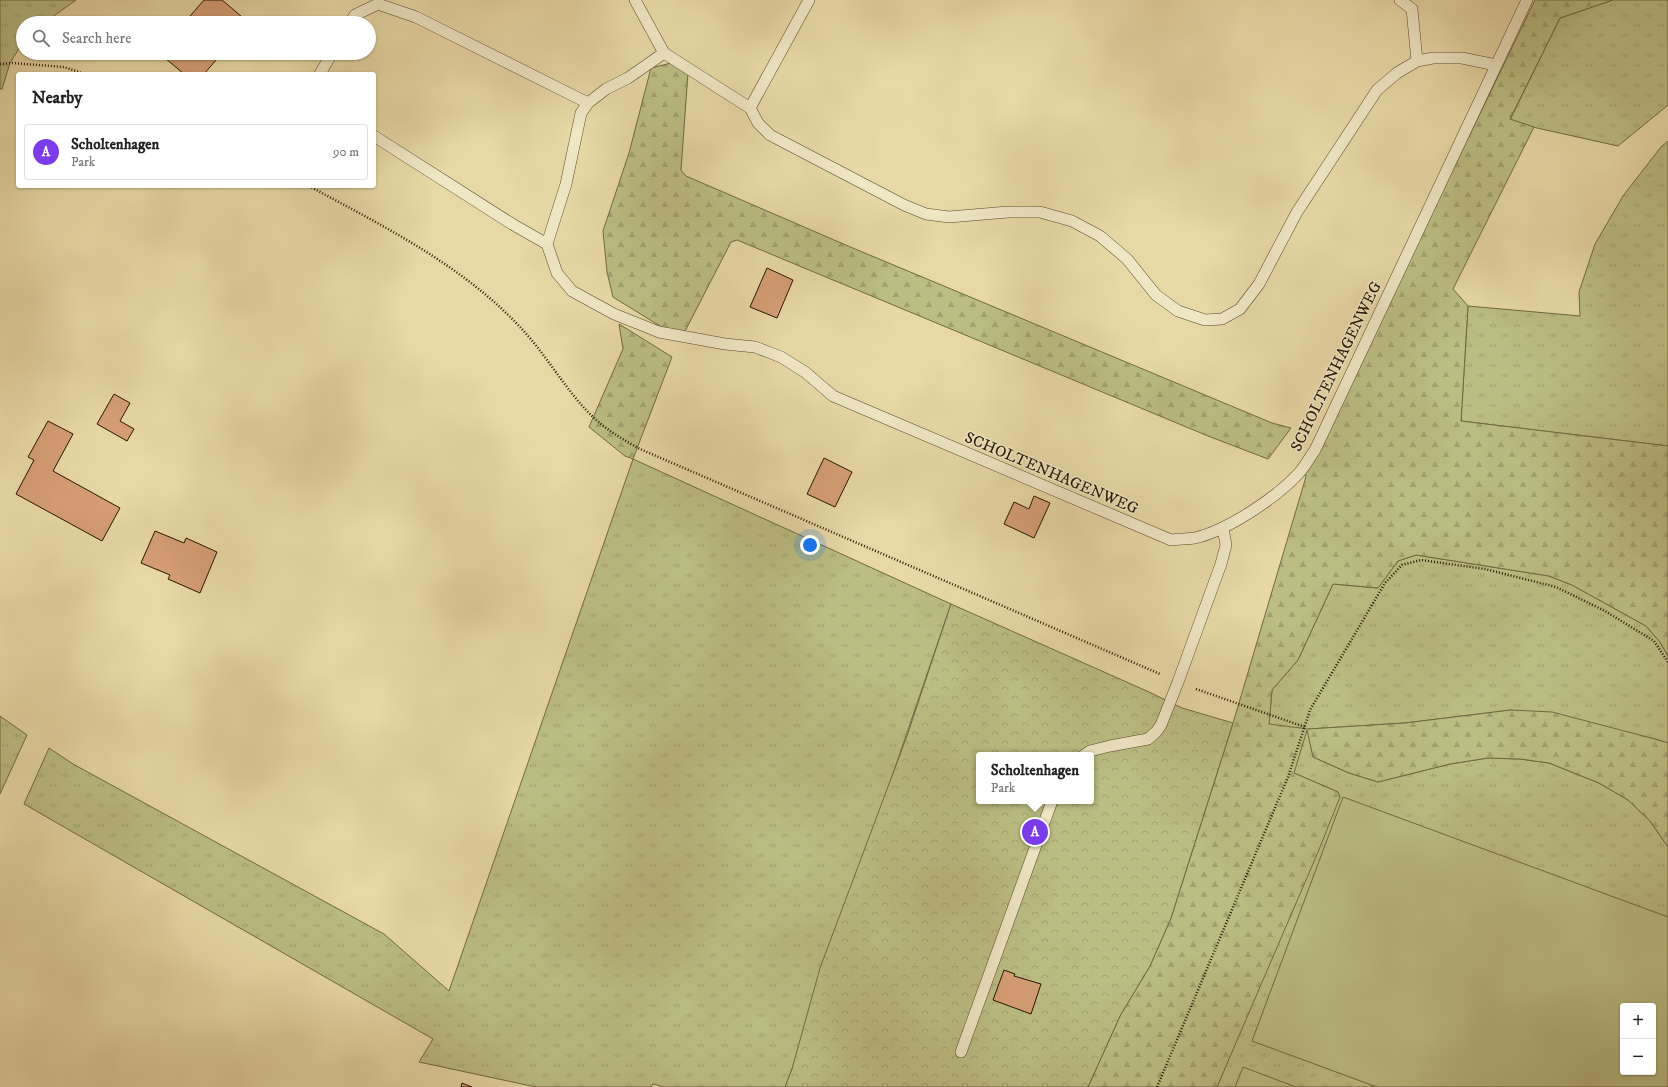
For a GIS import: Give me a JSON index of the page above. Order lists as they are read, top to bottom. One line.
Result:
{"streets":{"lane":["SCHOLTENHAGENWEG"]},"page":{"search":"Search here","heading":"Nearby","list":[{"mark":"A","name":"Scholtenhagen","note":"Park","value":"90 m"}],"popup":["Scholtenhagen","Park"],"pins":"A","map_buttons":["+","−"]}}
